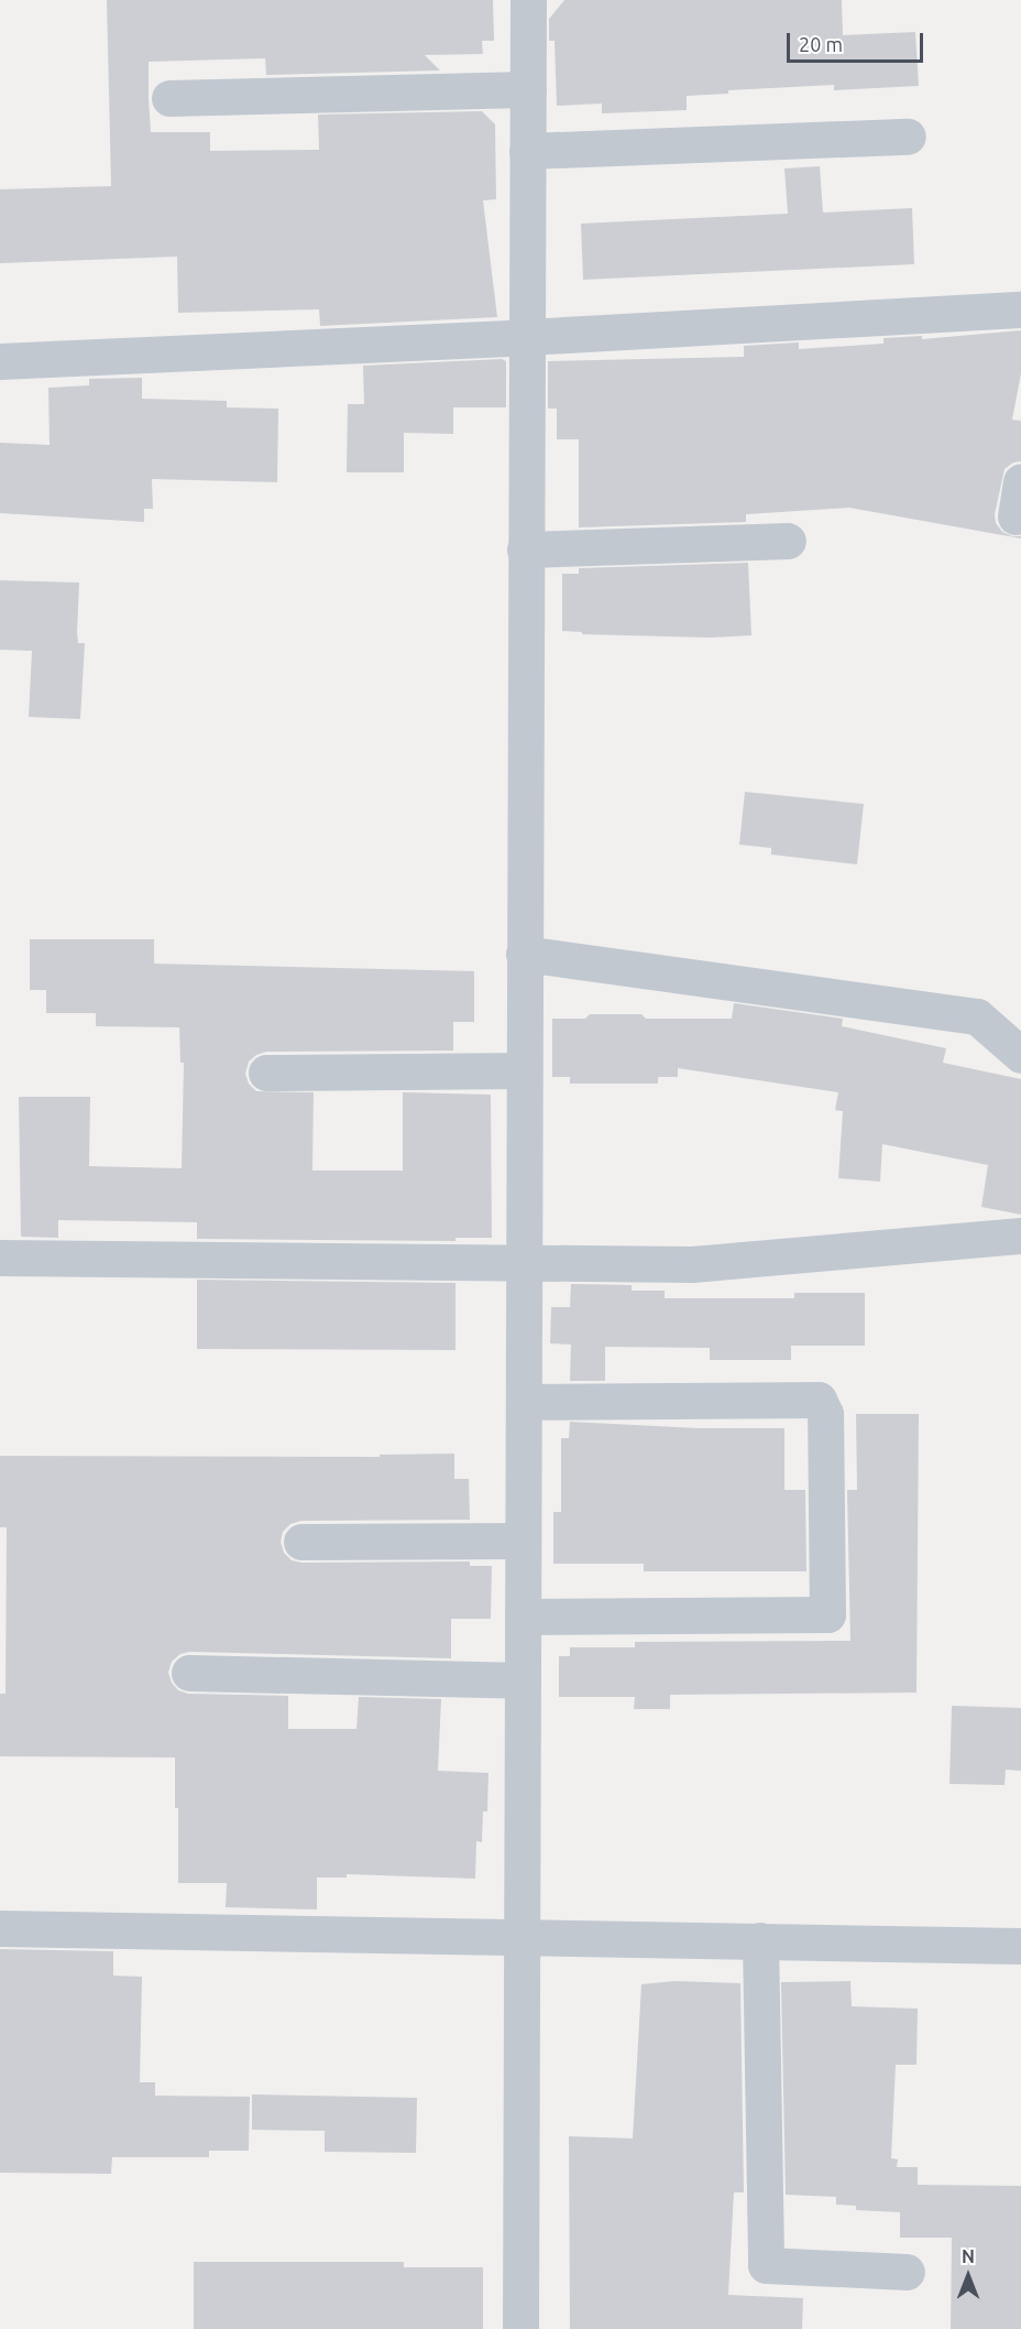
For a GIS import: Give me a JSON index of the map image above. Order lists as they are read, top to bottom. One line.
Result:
{"scale_bar":"20 m","north":"top"}
